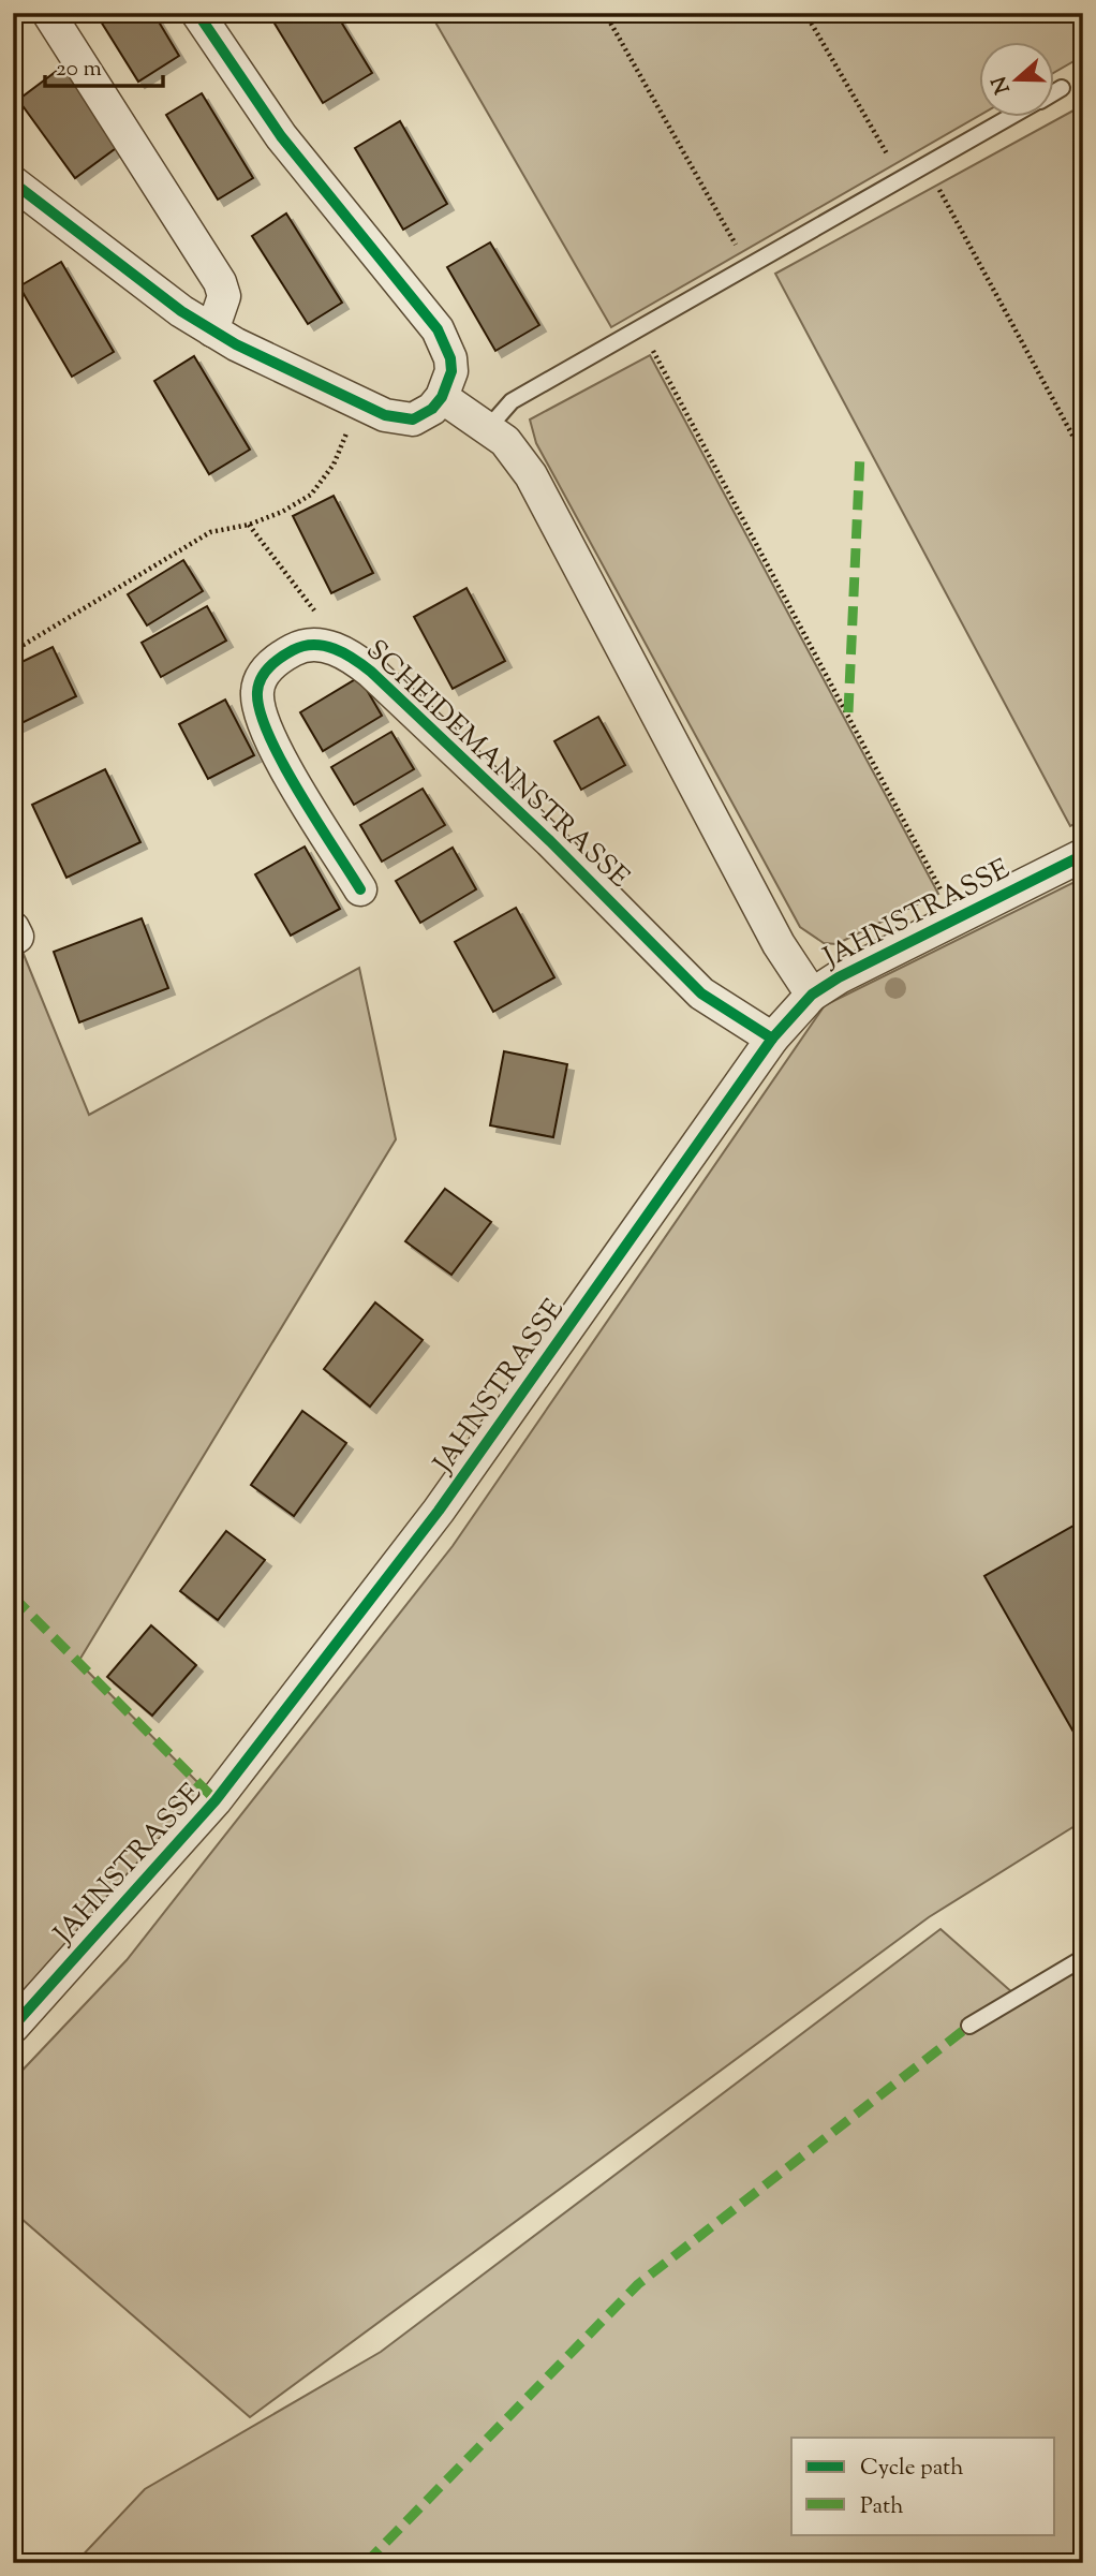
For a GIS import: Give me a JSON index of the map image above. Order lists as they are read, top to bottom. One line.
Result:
{"streets":{"street":["SCHEIDEMANNSTRASSE","JAHNSTRASSE"]},"crossings":[["SCHEIDEMANNSTRASSE","JAHNSTRASSE"]],"legend":["Cycle path","Path"],"scale_bar":"20 m","north":"left"}
